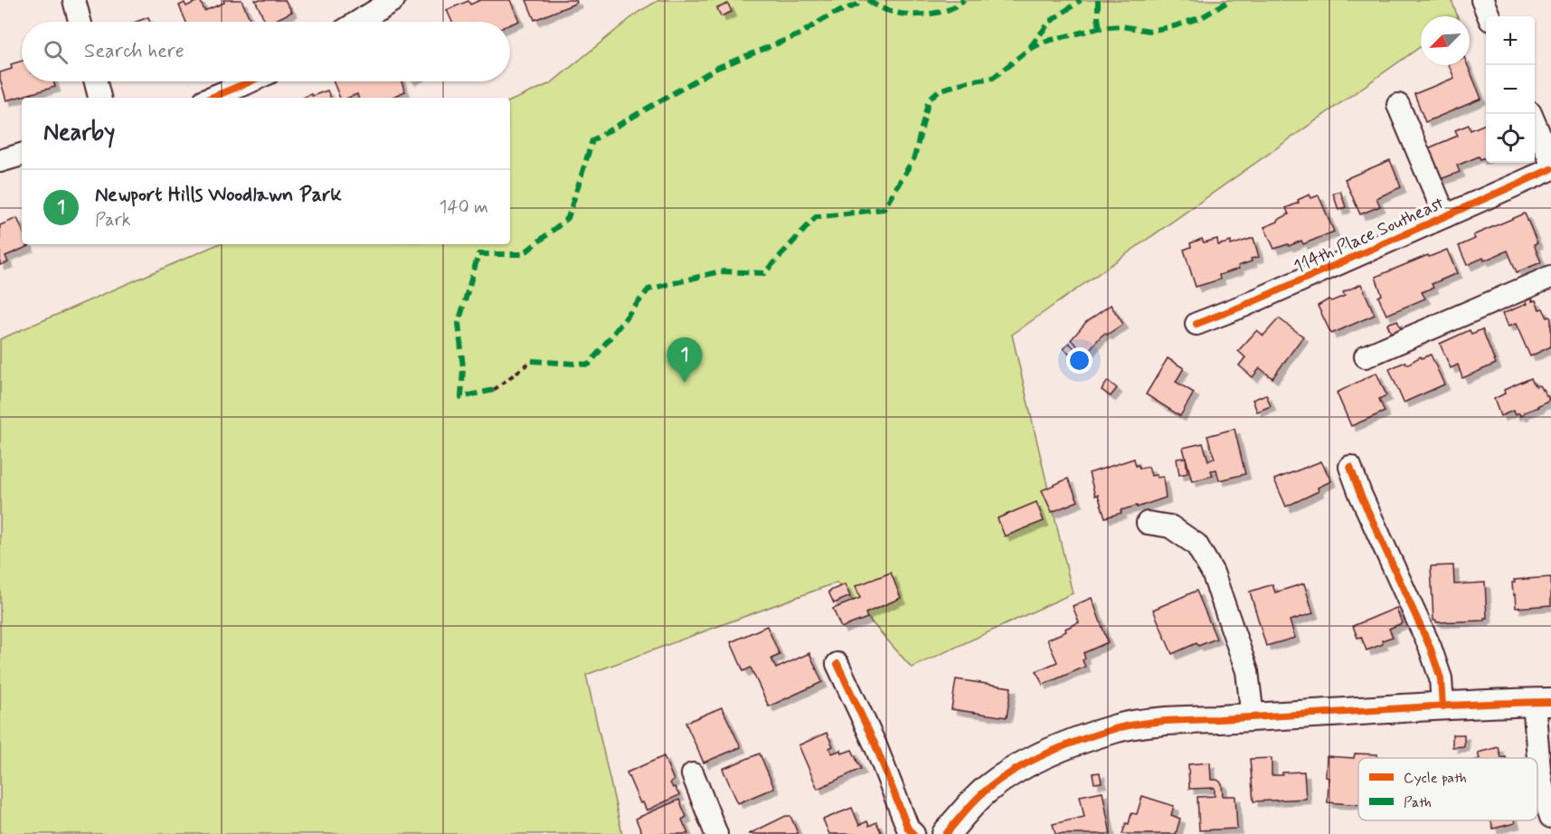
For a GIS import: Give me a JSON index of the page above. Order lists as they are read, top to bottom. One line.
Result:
{"streets":{"street":["114th Place Southeast"]},"legend":["Cycle path","Path"],"north":"bottom left","page":{"map_buttons":["+","−"],"search":"Search here","heading":"Nearby","list":[{"mark":"1","name":"Newport Hills Woodlawn Park","note":"Park","value":"140 m"}],"pins":"1"}}
